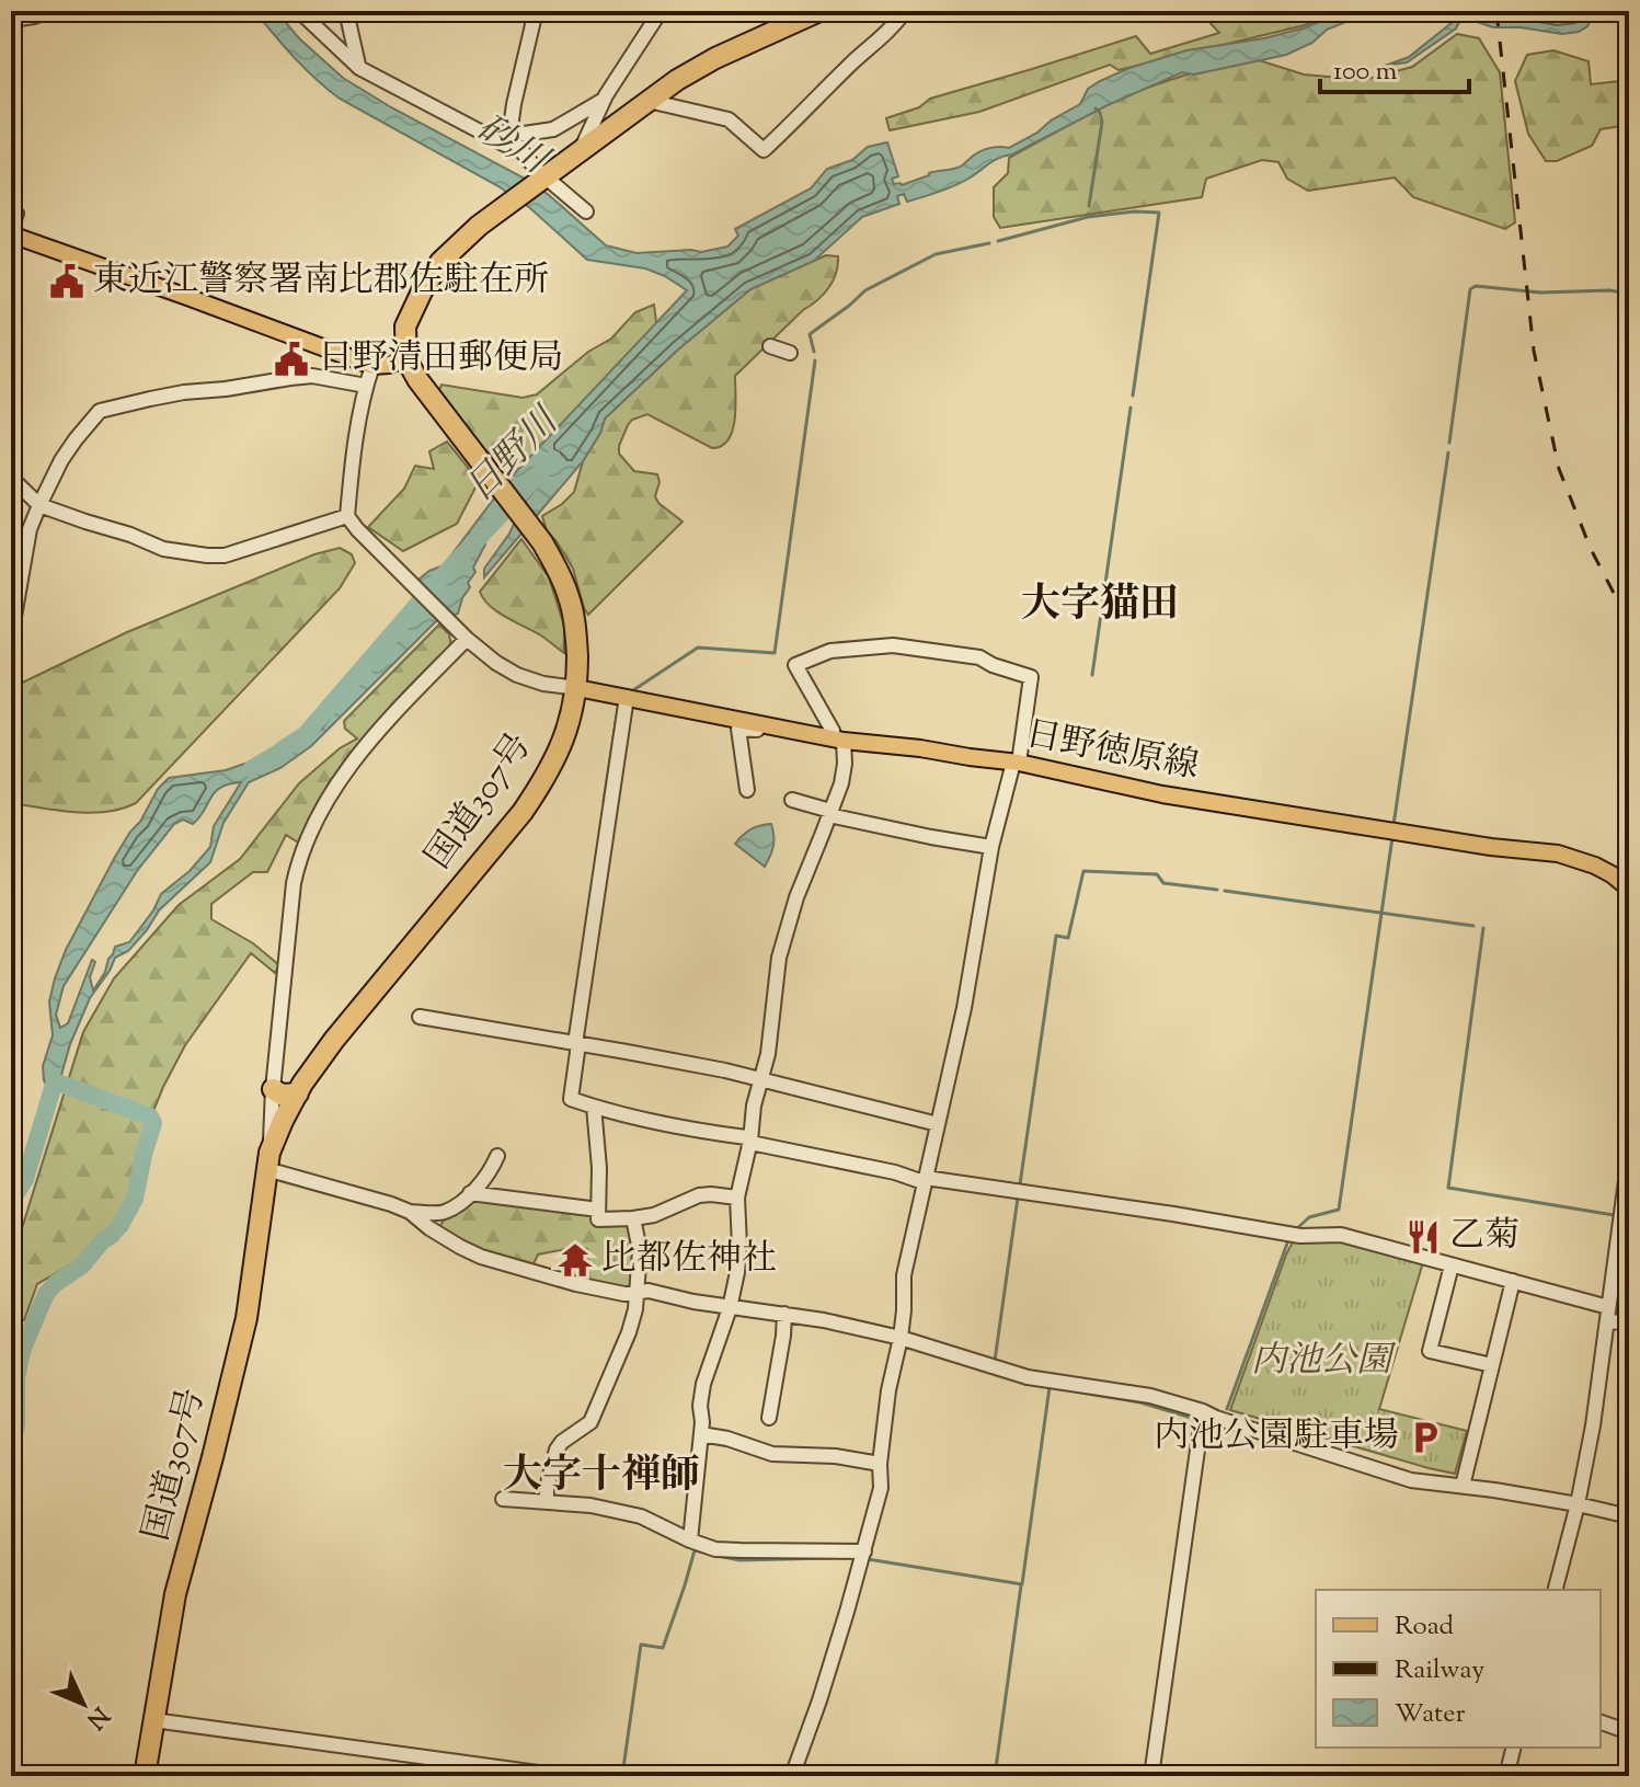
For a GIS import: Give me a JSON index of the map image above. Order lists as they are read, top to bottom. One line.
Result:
{"streets":{"highway":["国道307号"],"main road":["日野徳原線"]},"crossings":[["日野徳原線","国道307号"]],"districts":["大字猫田","大字十禅師"],"water":["砂川","日野川"],"parks":["内池公園"],"places":{"public building":["東近江警察署南比郡佐駐在所","日野清田郵便局"],"restaurant":["乙菊"],"temple":["比都佐神社"],"parking":["内池公園駐車場"]},"legend":["Road","Railway","Water"],"scale_bar":"100 m","north":"bottom right"}
